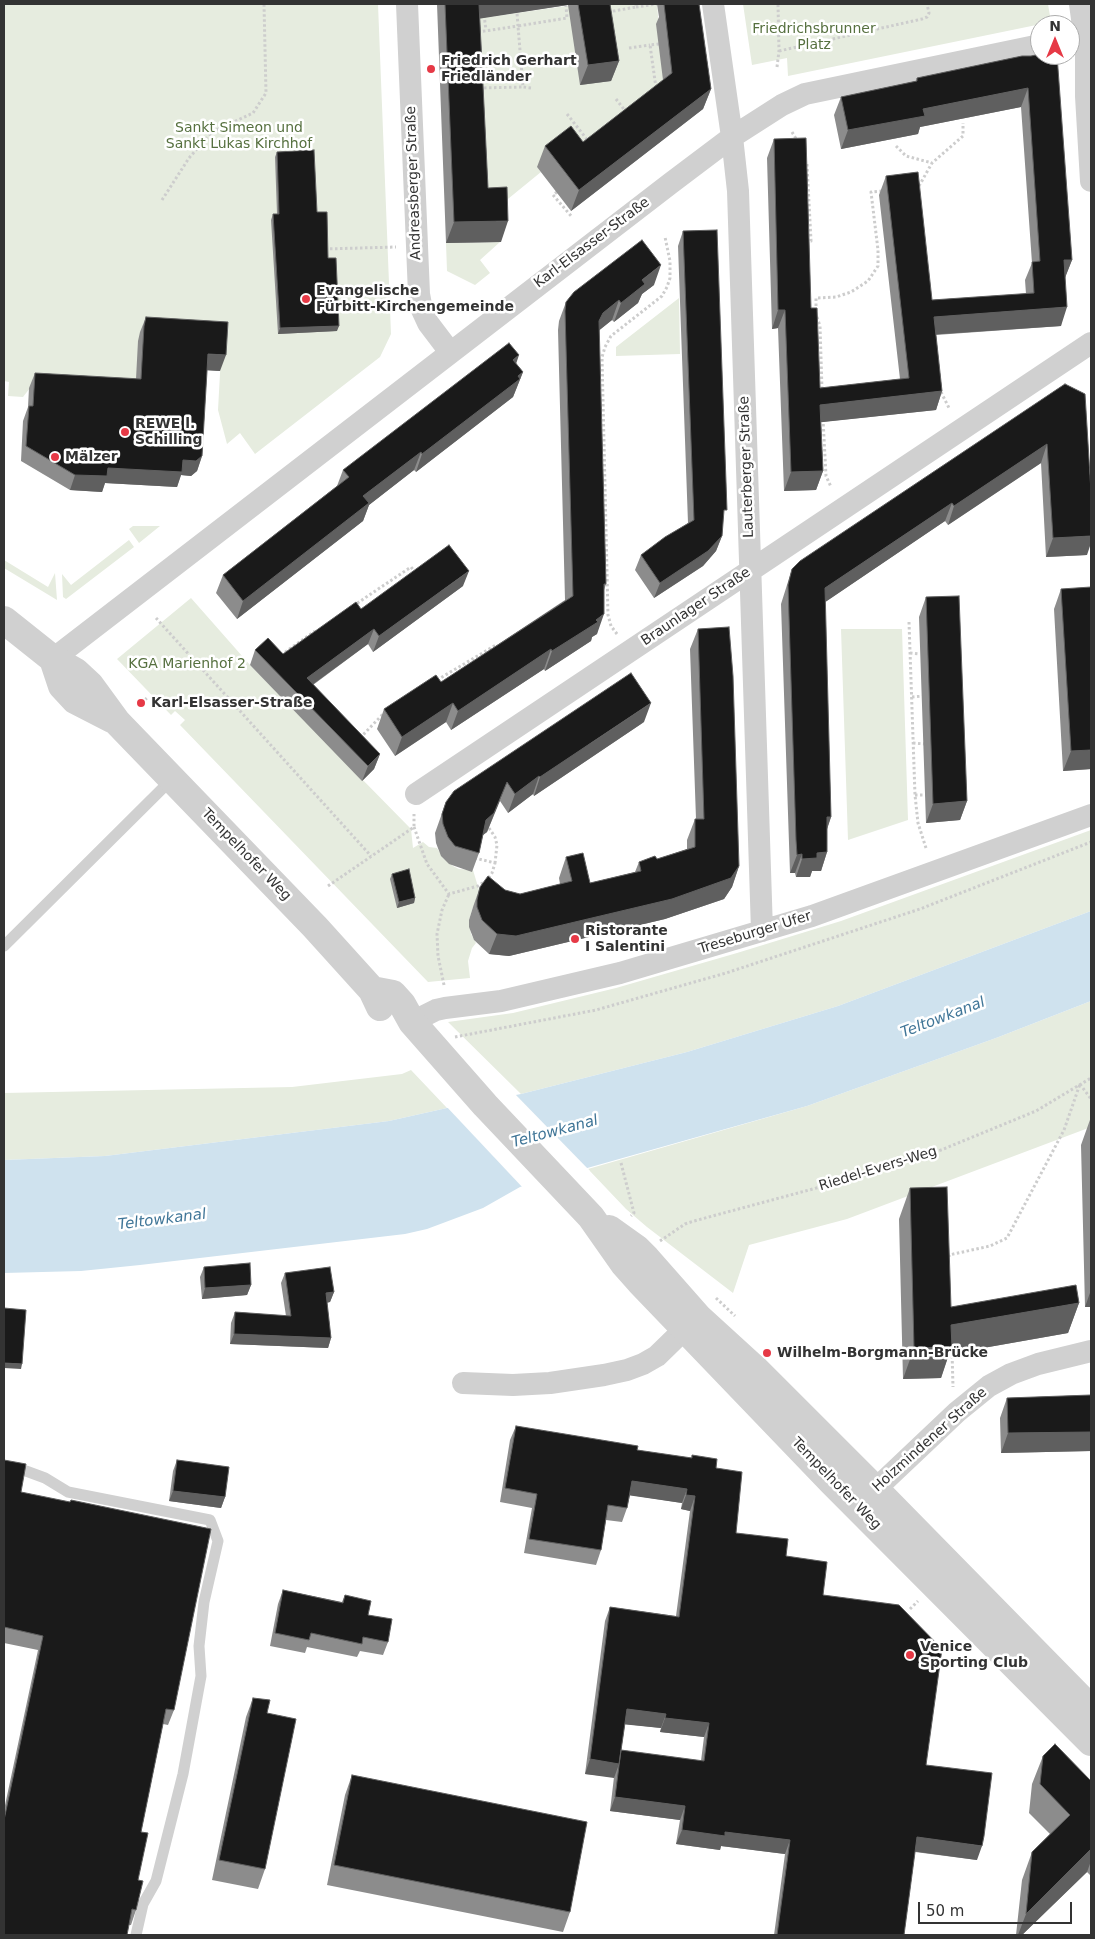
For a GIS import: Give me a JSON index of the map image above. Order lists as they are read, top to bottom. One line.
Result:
{"streets":{"street":["Andreasberger Straße","Karl-Elsasser-Straße","Lauterberger Straße","Braunlager Straße","Tempelhofer Weg","Treseburger Ufer","Holzmindener Straße"],"path":["Riedel-Evers-Weg"]},"crossings":[["Andreasberger Straße","Karl-Elsasser-Straße"],["Karl-Elsasser-Straße","Lauterberger Straße"],["Karl-Elsasser-Straße","Tempelhofer Weg"],["Lauterberger Straße","Braunlager Straße"],["Lauterberger Straße","Treseburger Ufer"],["Tempelhofer Weg","Treseburger Ufer"],["Tempelhofer Weg","Holzmindener Straße"]],"water":["Teltowkanal"],"parks":["Friedrichsbrunner Platz","Sankt Simeon und Sankt Lukas Kirchhof","KGA Marienhof 2"],"places":["Friedrich Gerhart Friedländer","Evangelische Fürbitt-Kirchengemeinde","REWE l. Schilling","Mälzer","Karl-Elsasser-Straße","Ristorante I Salentini","Wilhelm-Borgmann-Brücke","Venice Sporting Club"],"scale_bar":"50 m","north":"top"}
